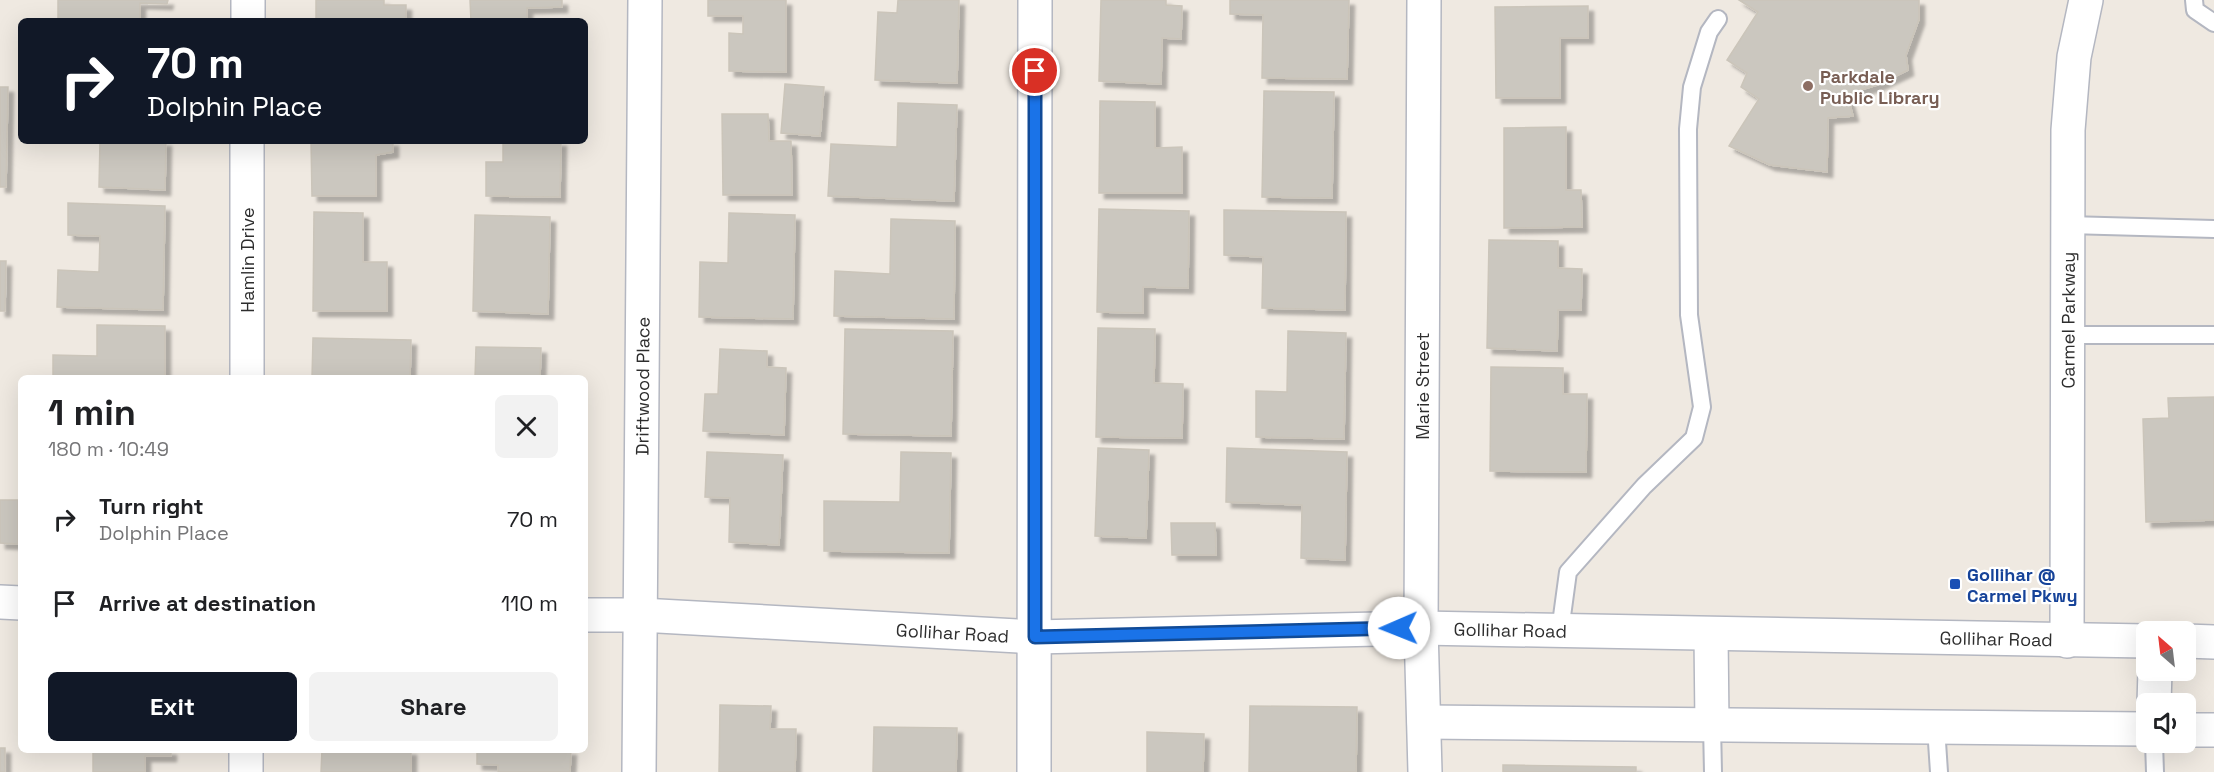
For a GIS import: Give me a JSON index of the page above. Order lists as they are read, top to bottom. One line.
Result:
{"streets":{"street":["Hamlin Drive","Carmel Parkway","Driftwood Place","Marie Street","Gollihar Road"]},"crossings":[["Carmel Parkway","Gollihar Road"],["Driftwood Place","Gollihar Road"],["Marie Street","Gollihar Road"]],"places":{"other":["Parkdale Public Library"],"transit":["Gollihar @ Carmel Pkwy"]},"north":"top left","page":{"turn":["70 m","Dolphin Place"],"heading":["1 min","180 m · 10:49"],"list":[{"name":"Turn right","note":"Dolphin Place","value":"70 m"},{"name":"Arrive at destination","value":"110 m"}],"buttons":["Exit","Share"]}}
